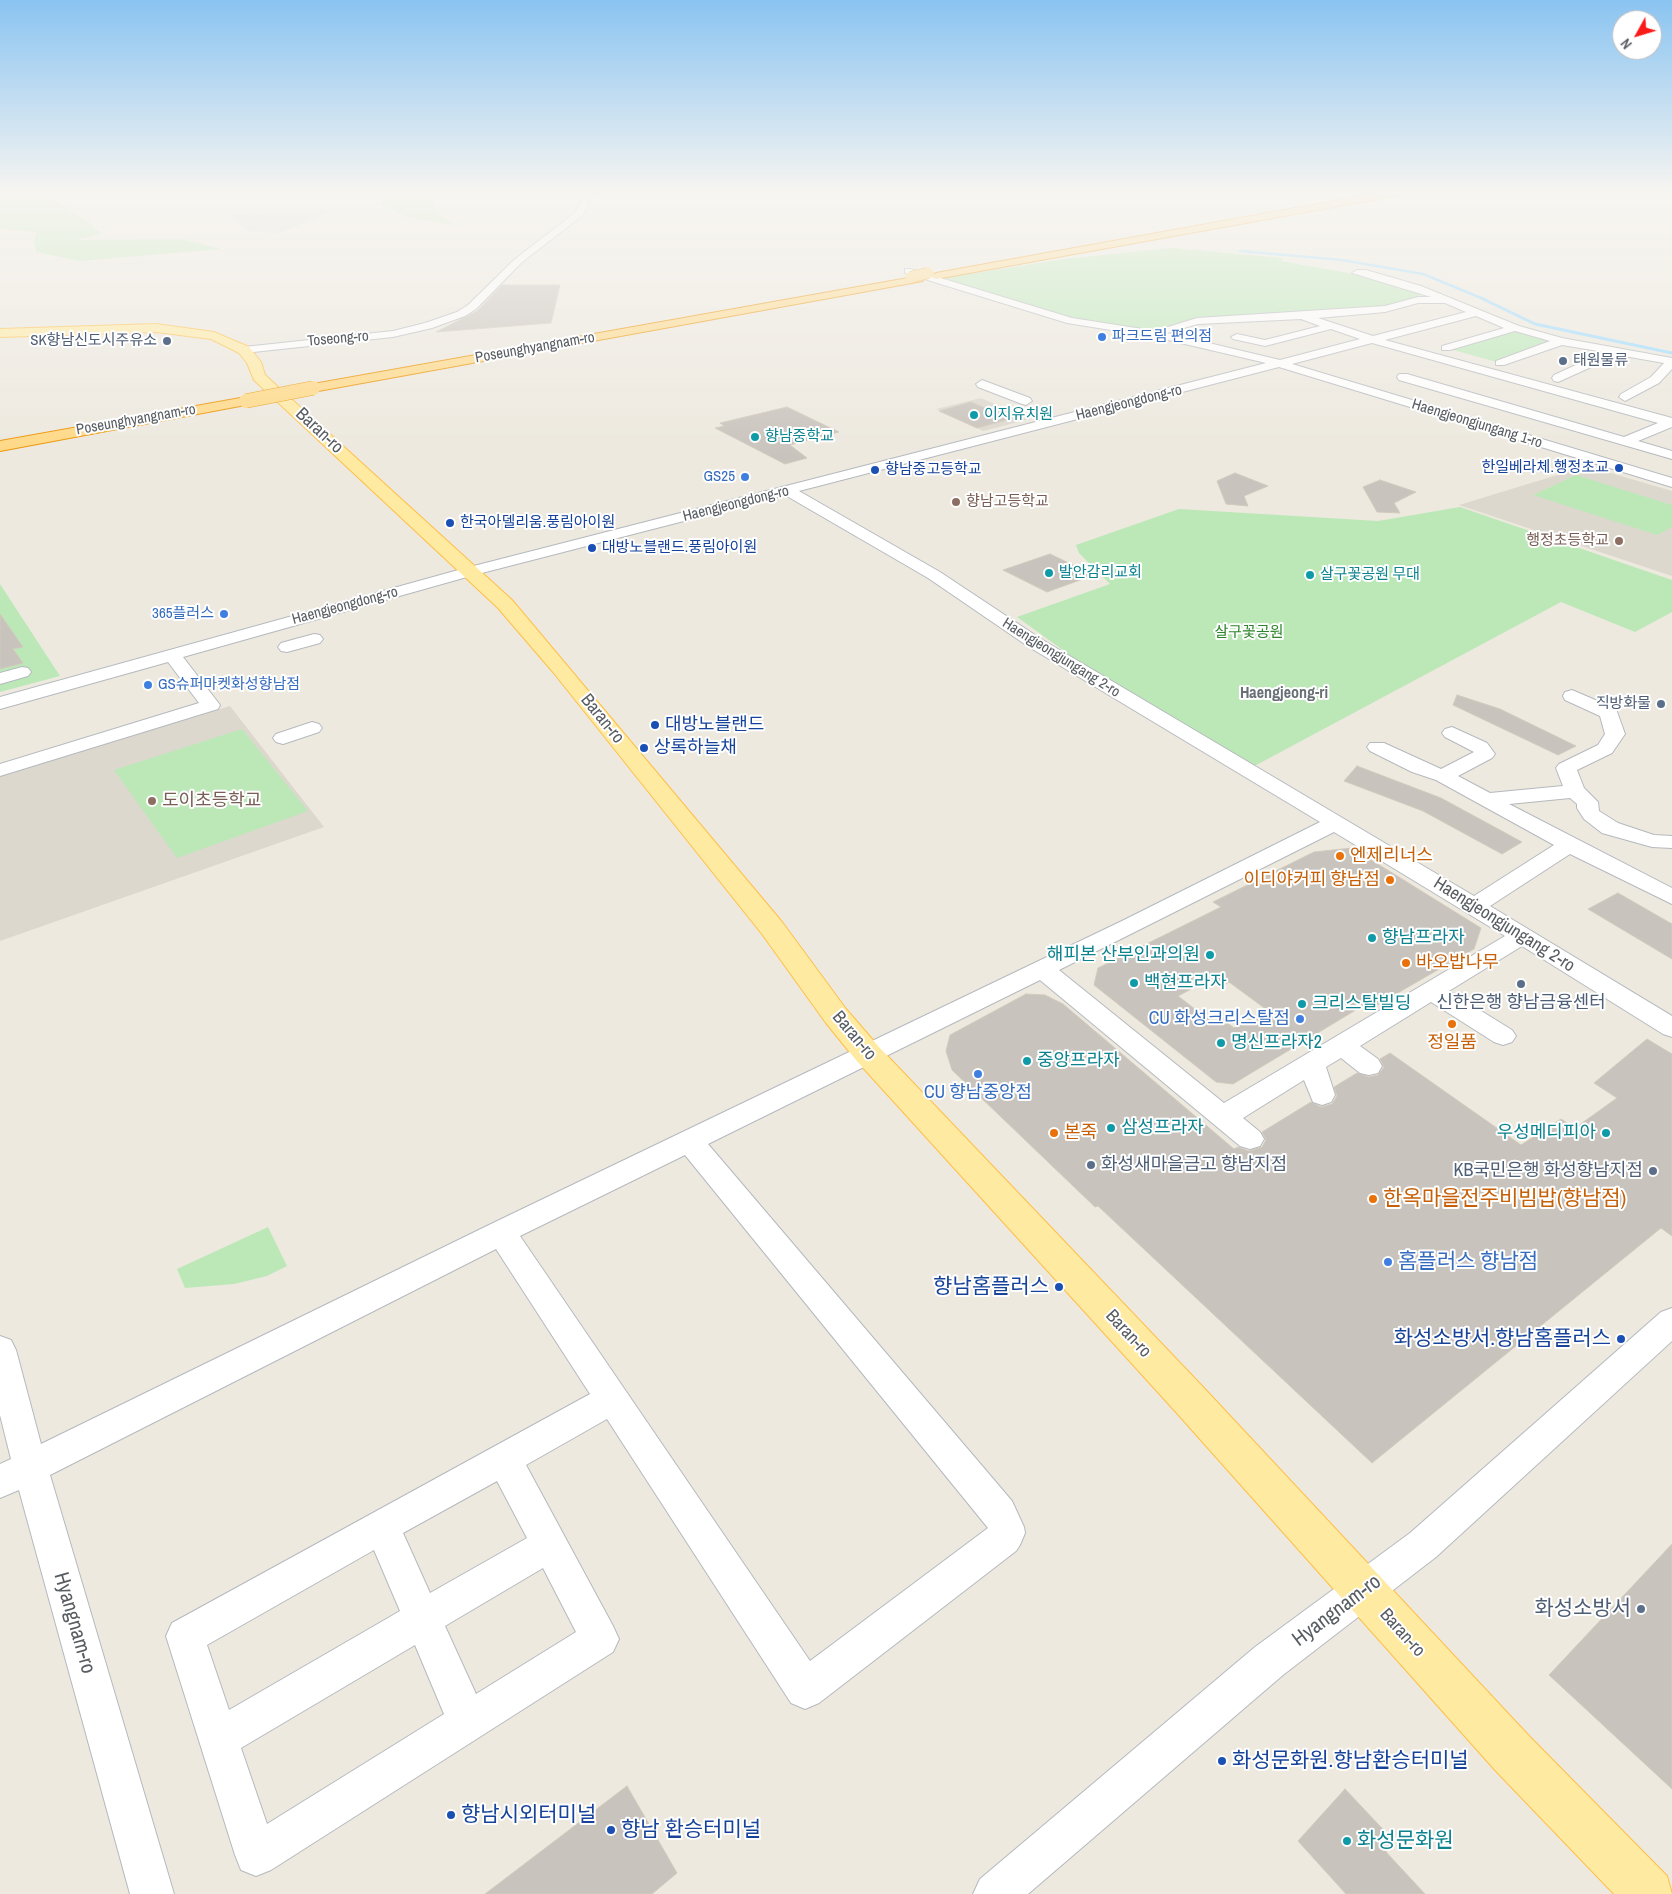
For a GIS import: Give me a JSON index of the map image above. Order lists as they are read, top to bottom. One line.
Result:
{"streets":{"highway":["Poseunghyangnam-ro"],"main road":["Baran-ro"],"street":["Toseong-ro","Haengjeongdong-ro","Haengjeongjungang 1-ro","Haengjeongjungang 2-ro","Hyangnam-ro"]},"crossings":[["Toseong-ro","Baran-ro"],["Haengjeongdong-ro","Haengjeongjungang 1-ro"],["Haengjeongdong-ro","Baran-ro"],["Haengjeongdong-ro","Haengjeongjungang 2-ro"],["Baran-ro","Hyangnam-ro"]],"districts":["Haengjeong-ri"],"parks":["살구꽃공원"],"places":["파크드림 편의점","SK향남신도시주유소","태원물류","이지유치원","향남중학교","한일베라체.행정초교","향남중고등학교","GS25","향남고등학교","한국아델리움.풍림아이원","행정초등학교","대방노블랜드.풍림아이원","발안감리교회","살구꽃공원 무대","365플러스","GS슈퍼마켓화성향남점","직방화물","대방노블랜드","상록하늘채","도이초등학교","엔제리너스","이디야커피 향남점","향남프라자","해피본 산부인과의원","바오밥나무","백현프라자","신한은행 향남금융센터","크리스탈빌딩","CU 화성크리스탈점","정일품","명신프라자2","중앙프라자","CU 향남중앙점","삼성프라자","본죽","우성메디피아","화성새마을금고 향남지점","KB국민은행 화성향남지점","한옥마을전주비빔밥(향남점)","홈플러스 향남점","향남홈플러스","화성소방서.향남홈플러스","화성소방서","화성문화원.향남환승터미널","향남시외터미널","향남 환승터미널","화성문화원"],"north":"bottom left"}
